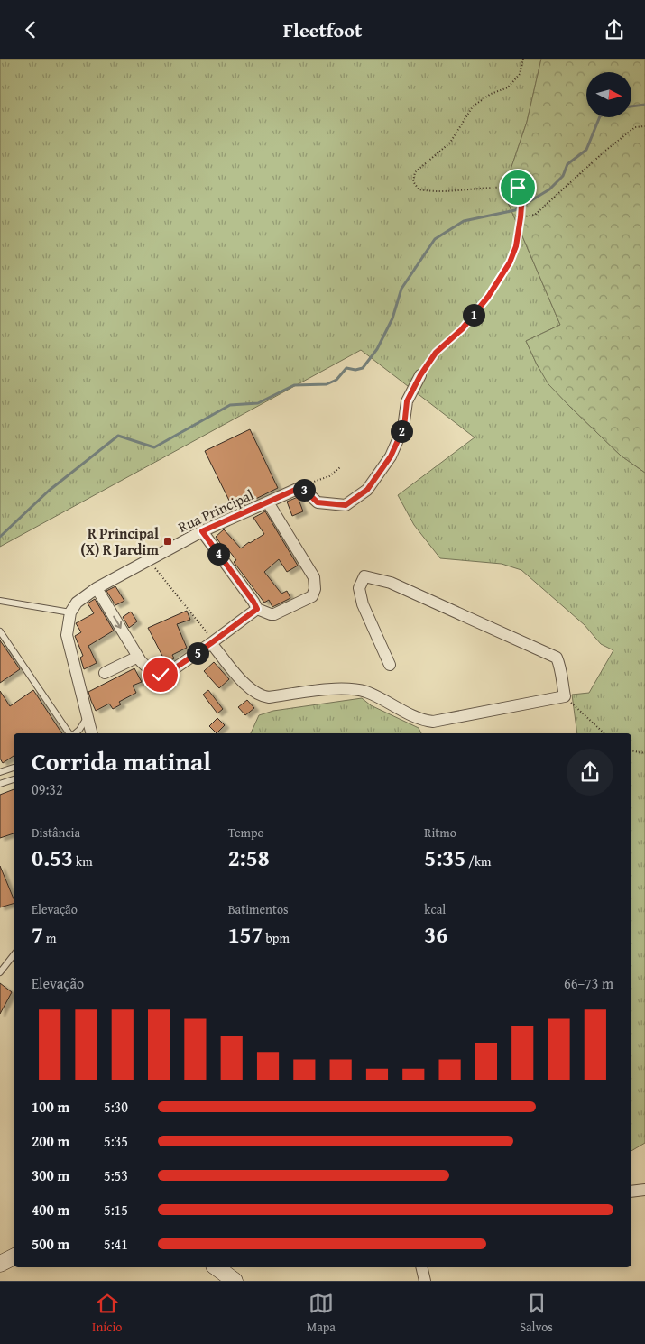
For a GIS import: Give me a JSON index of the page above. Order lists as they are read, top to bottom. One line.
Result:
{"streets":{"street":["Rua Principal"]},"places":{"transit":["R Principal (X) R Jardim"]},"north":"right","page":{"header":"Fleetfoot","pins":["1","2","3","4","5"],"heading":["Corrida matinal","09:32"],"stats":[["Distância","0.53 km"],["Tempo","2:58"],["Ritmo","5:35 /km"],["Elevação","7 m"],["Batimentos","157 bpm"],["kcal","36"]],"chart":["Elevação","66–73 m"],"list":[{"name":"100 m","note":"5:30"},{"name":"200 m","note":"5:35"},{"name":"300 m","note":"5:53"},{"name":"400 m","note":"5:15"},{"name":"500 m","note":"5:41"}],"tabs":["Início","Mapa","Salvos"]}}
